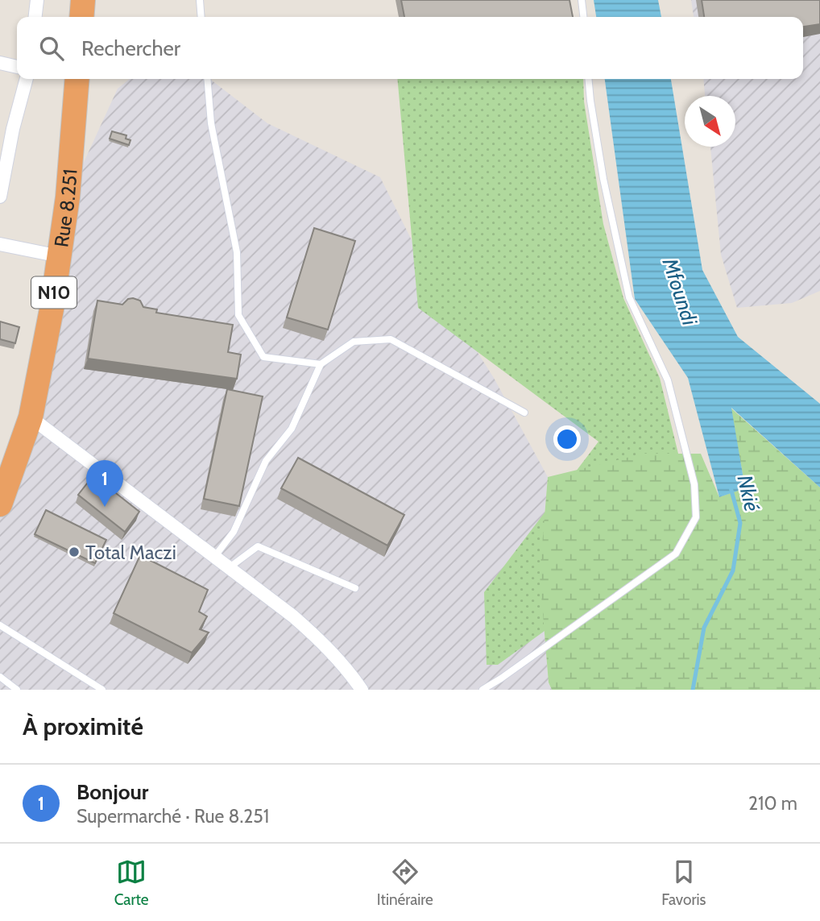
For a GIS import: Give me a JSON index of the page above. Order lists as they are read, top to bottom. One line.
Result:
{"streets":{"highway":["Rue 8.251","N10"]},"water":["Mfoundi","Nkié"],"places":["Total Maczi"],"north":"bottom right","page":{"search":"Rechercher","pins":"1","heading":"À proximité","list":[{"mark":"1","name":"Bonjour","note":"Supermarché · Rue 8.251","value":"210 m"}],"nav":["Carte","Itinéraire","Favoris"]}}
